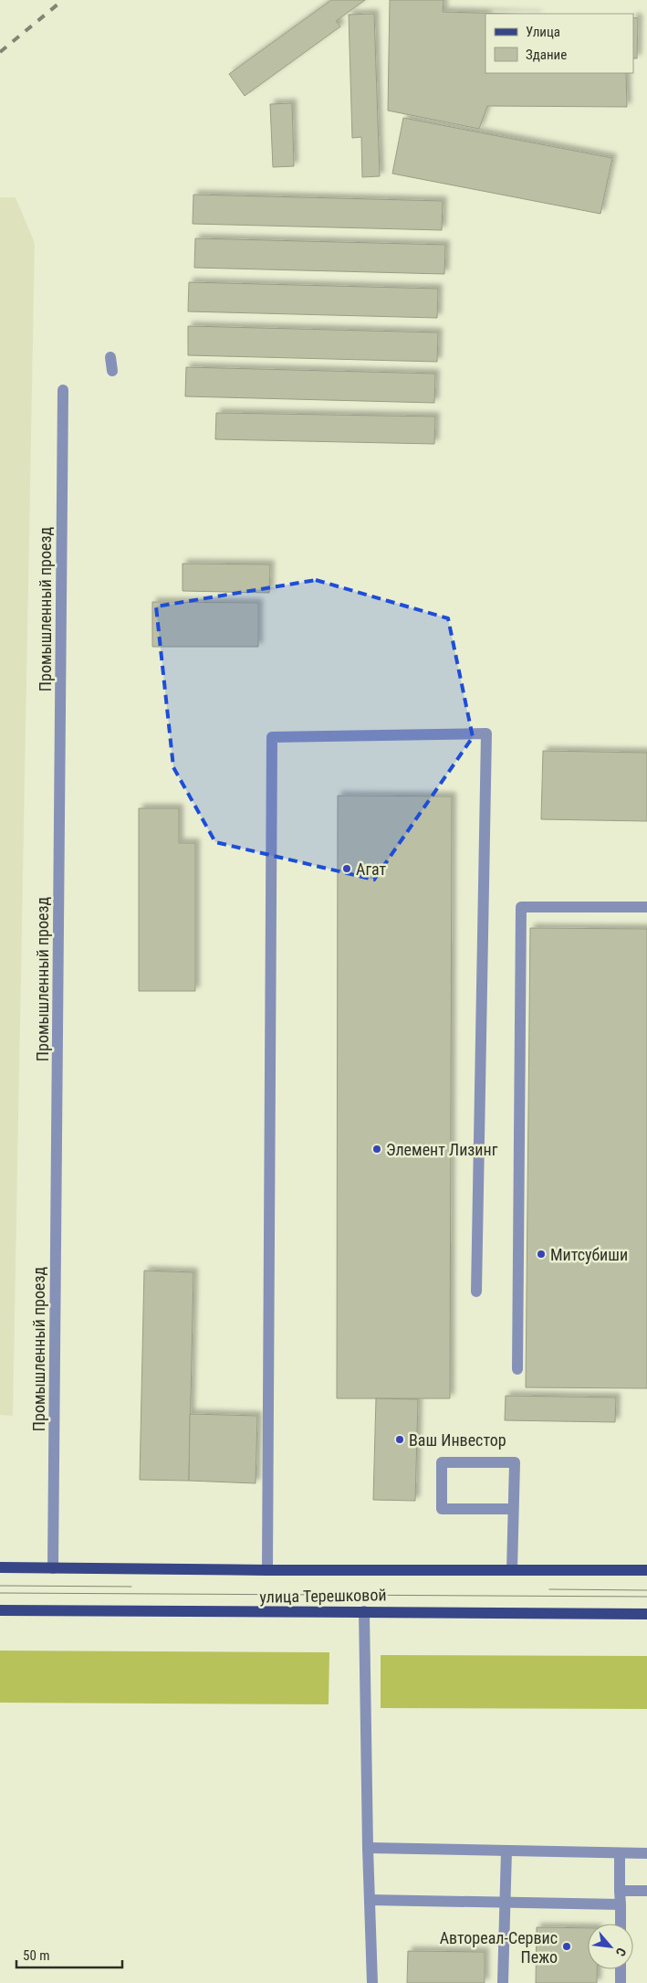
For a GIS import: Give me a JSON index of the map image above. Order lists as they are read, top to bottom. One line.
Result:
{"streets":{"main road":["улица Терешковой"],"lane":["Промышленный проезд"]},"crossings":[["Промышленный проезд","улица Терешковой"]],"places":["Агат","Элемент Лизинг","Митсубиши","Ваш Инвестор","Автореал-Сервис Пежо"],"legend":["Улица","Здание"],"scale_bar":"50 m","north":"bottom right"}
